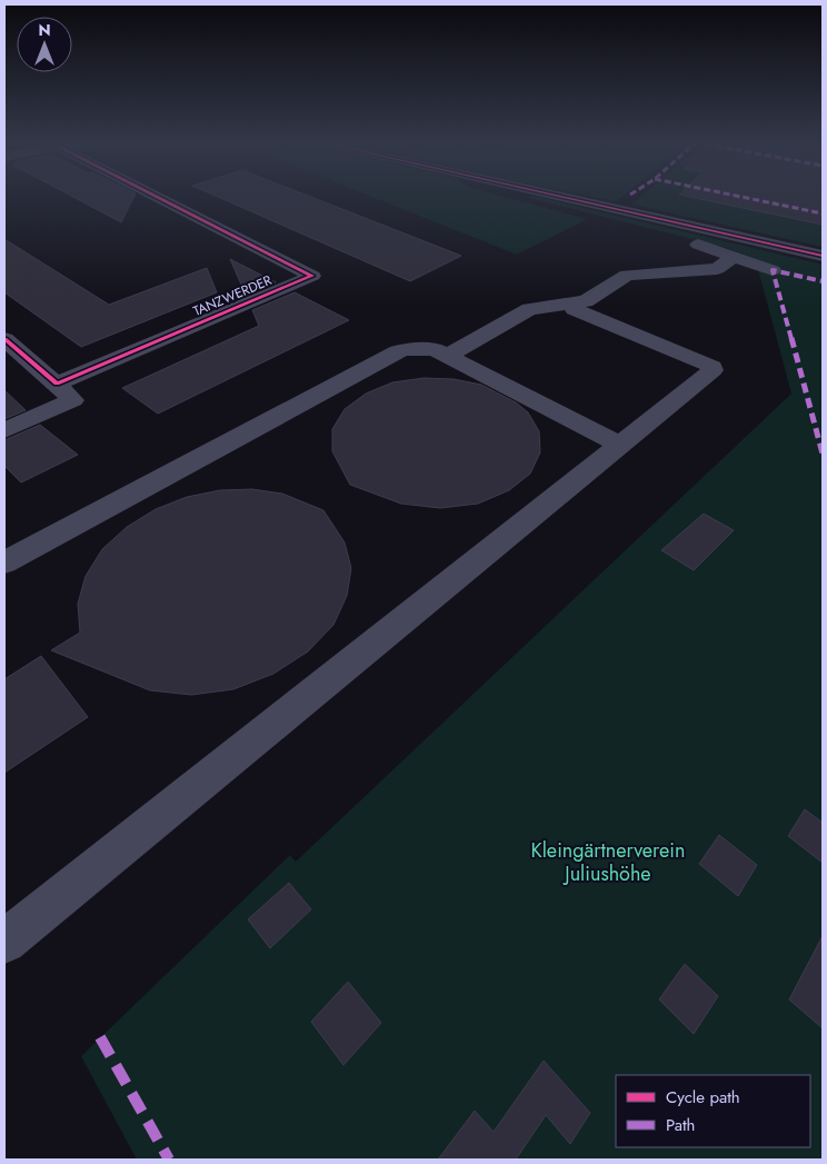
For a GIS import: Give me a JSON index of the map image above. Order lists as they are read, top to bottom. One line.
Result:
{"streets":{"street":["TANZWERDER"]},"parks":["Kleingärtnerverein Juliushöhe"],"legend":["Cycle path","Path"],"north":"top"}
